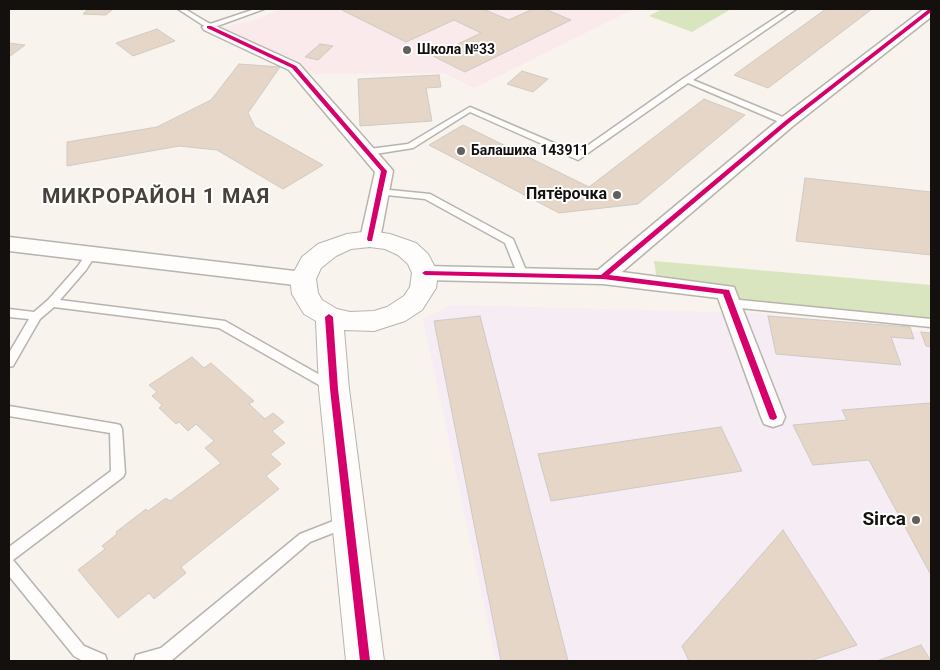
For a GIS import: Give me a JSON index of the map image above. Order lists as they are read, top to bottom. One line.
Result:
{"districts":["МИКРОРАЙОН 1 МАЯ"],"places":["Школа №33","Балашиха 143911","Пятёрочка","Sirca"]}
